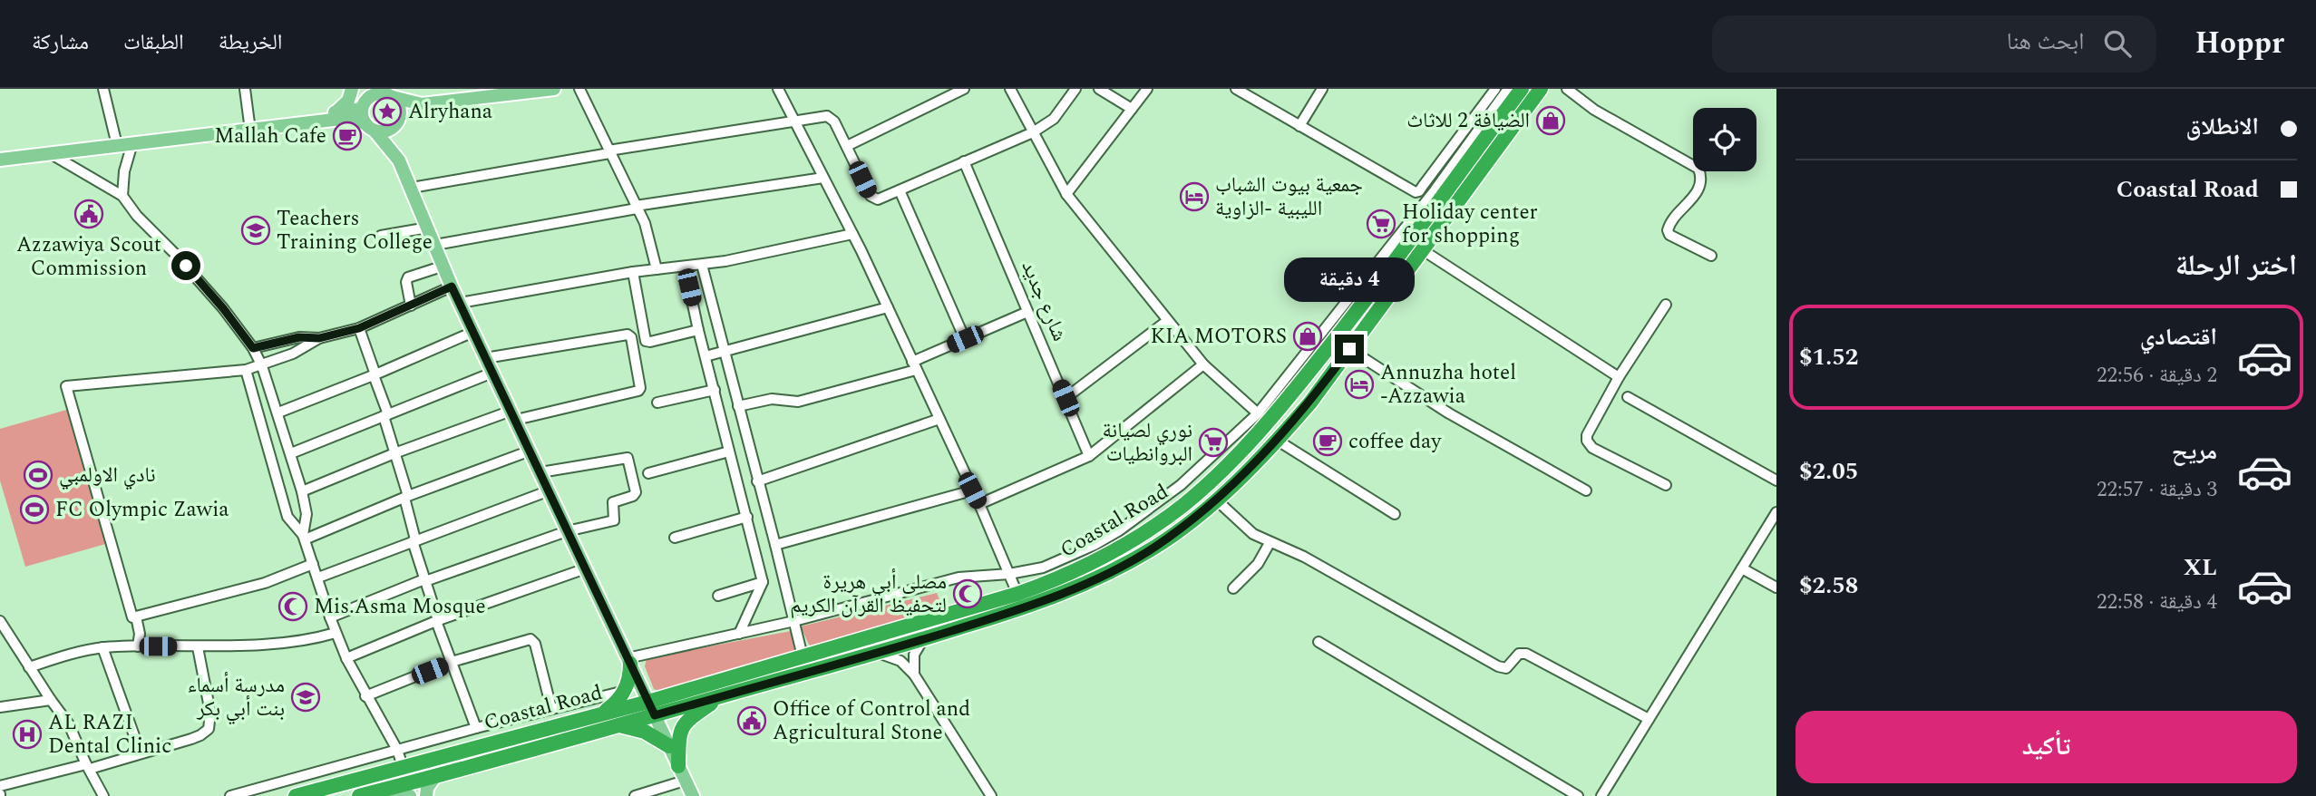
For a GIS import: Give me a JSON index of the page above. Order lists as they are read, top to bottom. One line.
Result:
{"streets":{"highway":["Coastal Road"],"street":["شارع جديد"]},"places":{"place":["Alryhana"],"shop":["الضيافة 2 للاثاث","KIA MOTORS"],"cafe":["Mallah Cafe","coffee day"],"hotel":["جمعية بيوت الشباب الليبية -الزاوية","Annuzha hotel -Azzawia"],"public building":["Azzawiya Scout Commission","Office of Control and Agricultural Stone"],"supermarket":["Holiday center for shopping","نوري لصيانة البروانطيات"],"school or university":["Teachers Training College","مدرسة أسماء بنت أبي بكر"],"sports":["نادي الاولمبي","FC Olympic Zawia"],"mosque":["مصلى أبي هريرة لتحفيظ القرآن الكريم","Mis.Asma Mosque"],"hospital":["AL RAZI Dental Clinic"]},"page":{"header":"Hoppr","search":"ابحث هنا","nav":["الخريطة","الطبقات","مشاركة"],"banner":["الانطلاق","Coastal Road"],"heading":"اختر الرحلة","bubble":"4 دقيقة","list":[{"name":"اقتصادي","note":"2 دقيقة · 22:56","value":"$1.52"},{"name":"مريح","note":"3 دقيقة · 22:57","value":"$2.05"},{"name":"XL","note":"4 دقيقة · 22:58","value":"$2.58"}],"buttons":"تأكيد"}}
